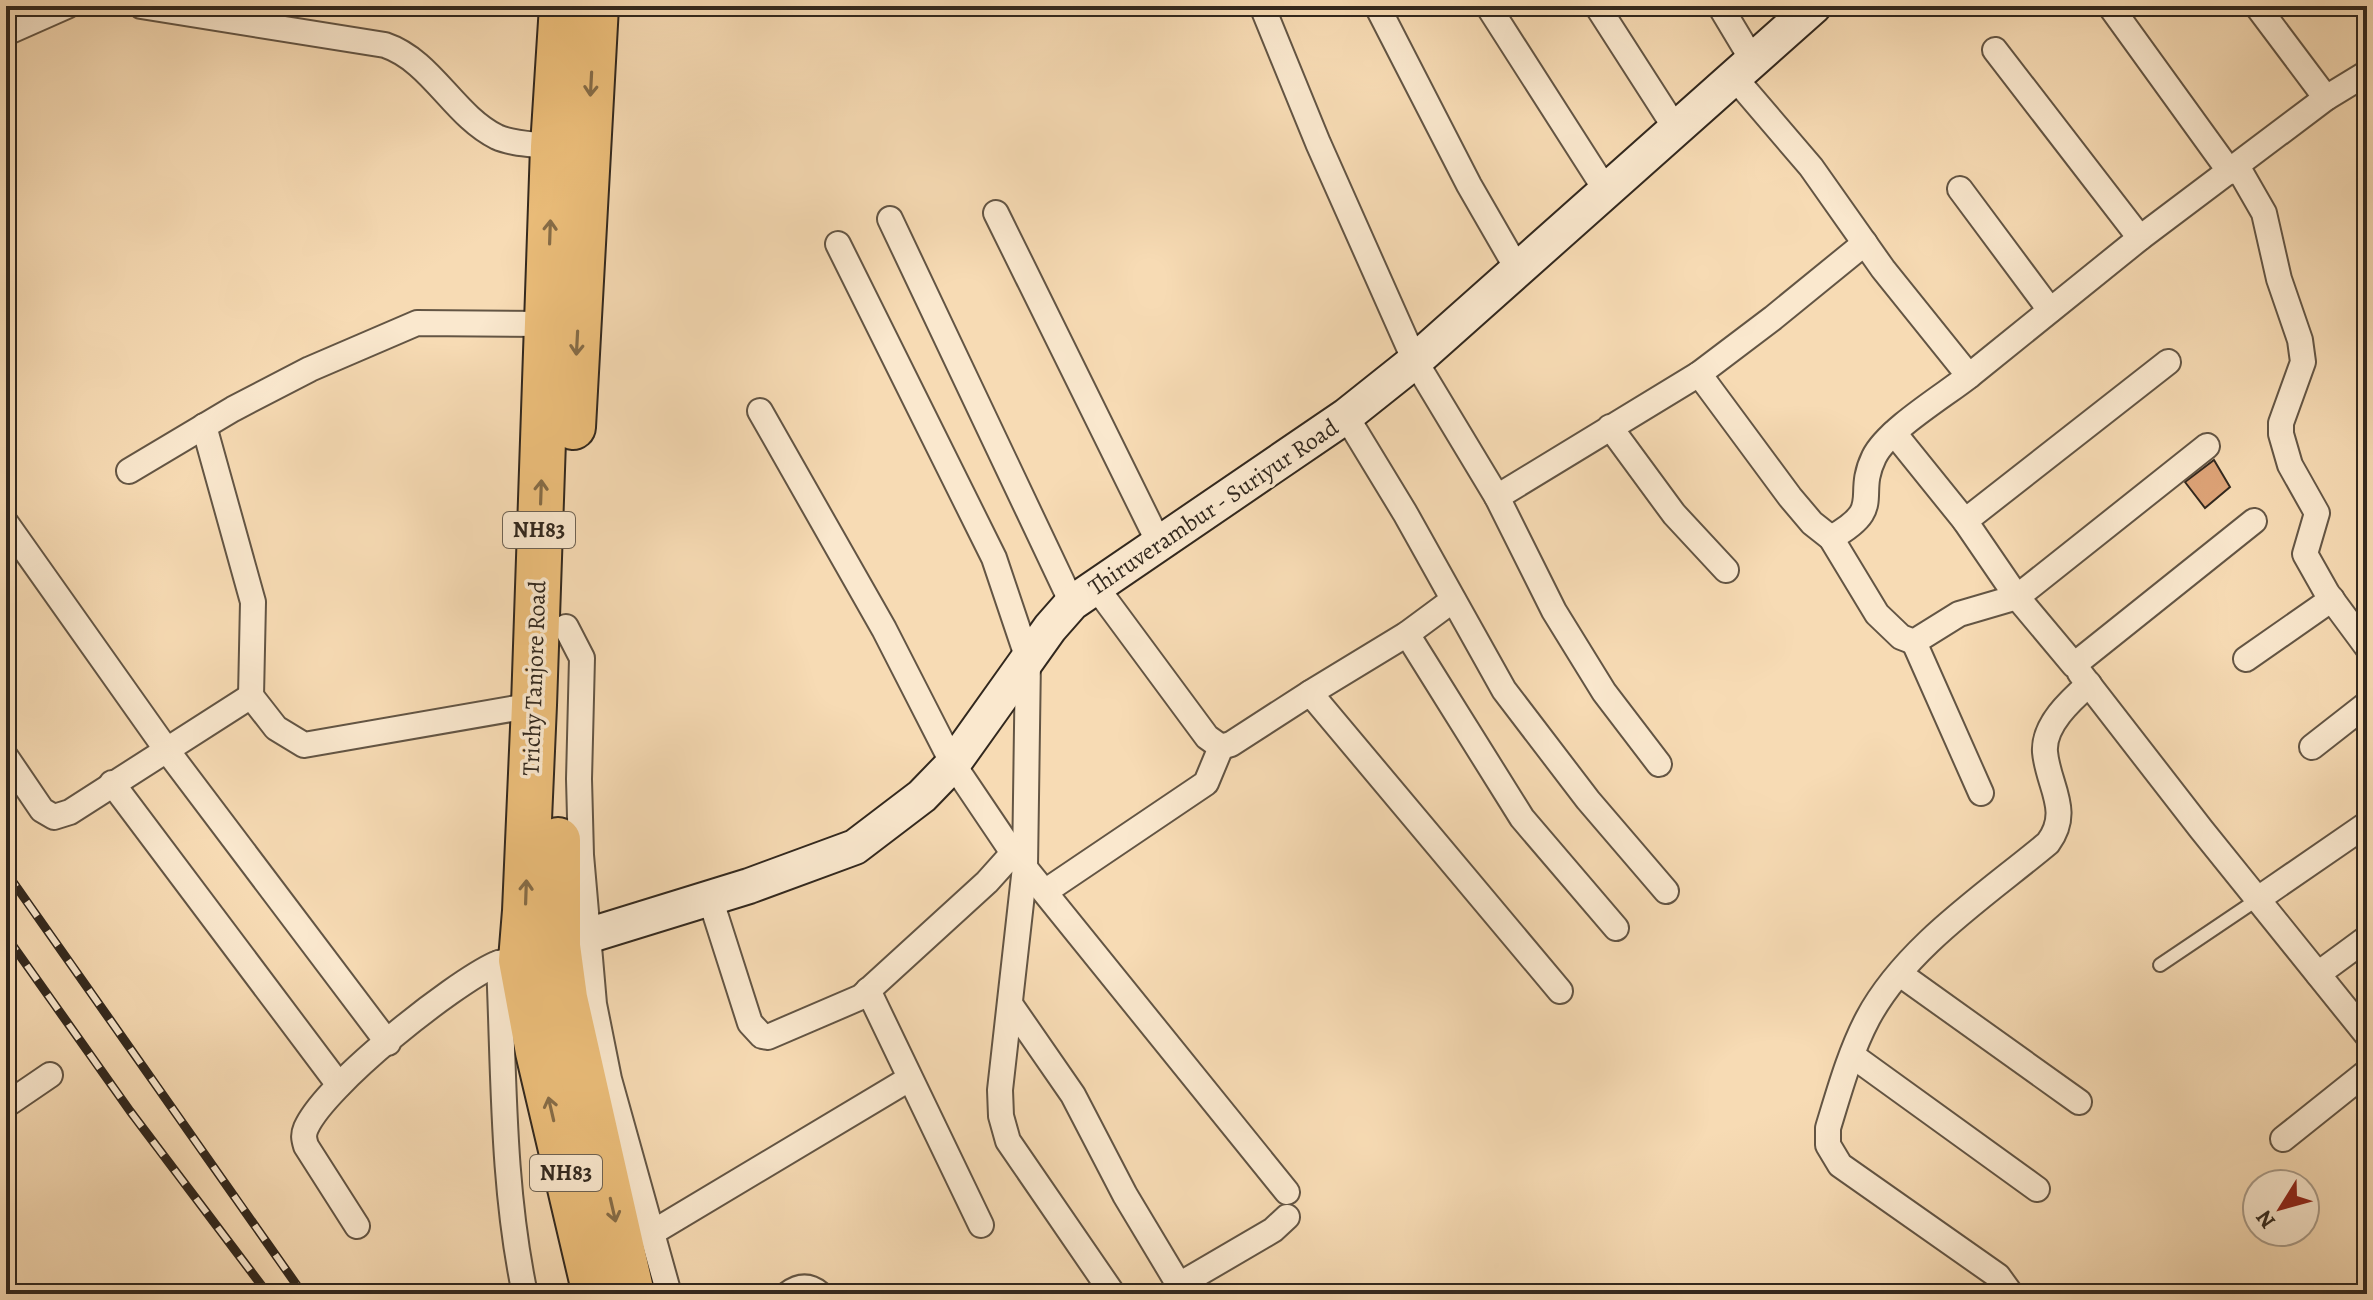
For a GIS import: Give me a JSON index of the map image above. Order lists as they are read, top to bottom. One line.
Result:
{"streets":{"highway":["NH83","Trichy Tanjore Road"],"main road":["Thiruverambur - Suriyur Road"]},"north":"bottom left"}
